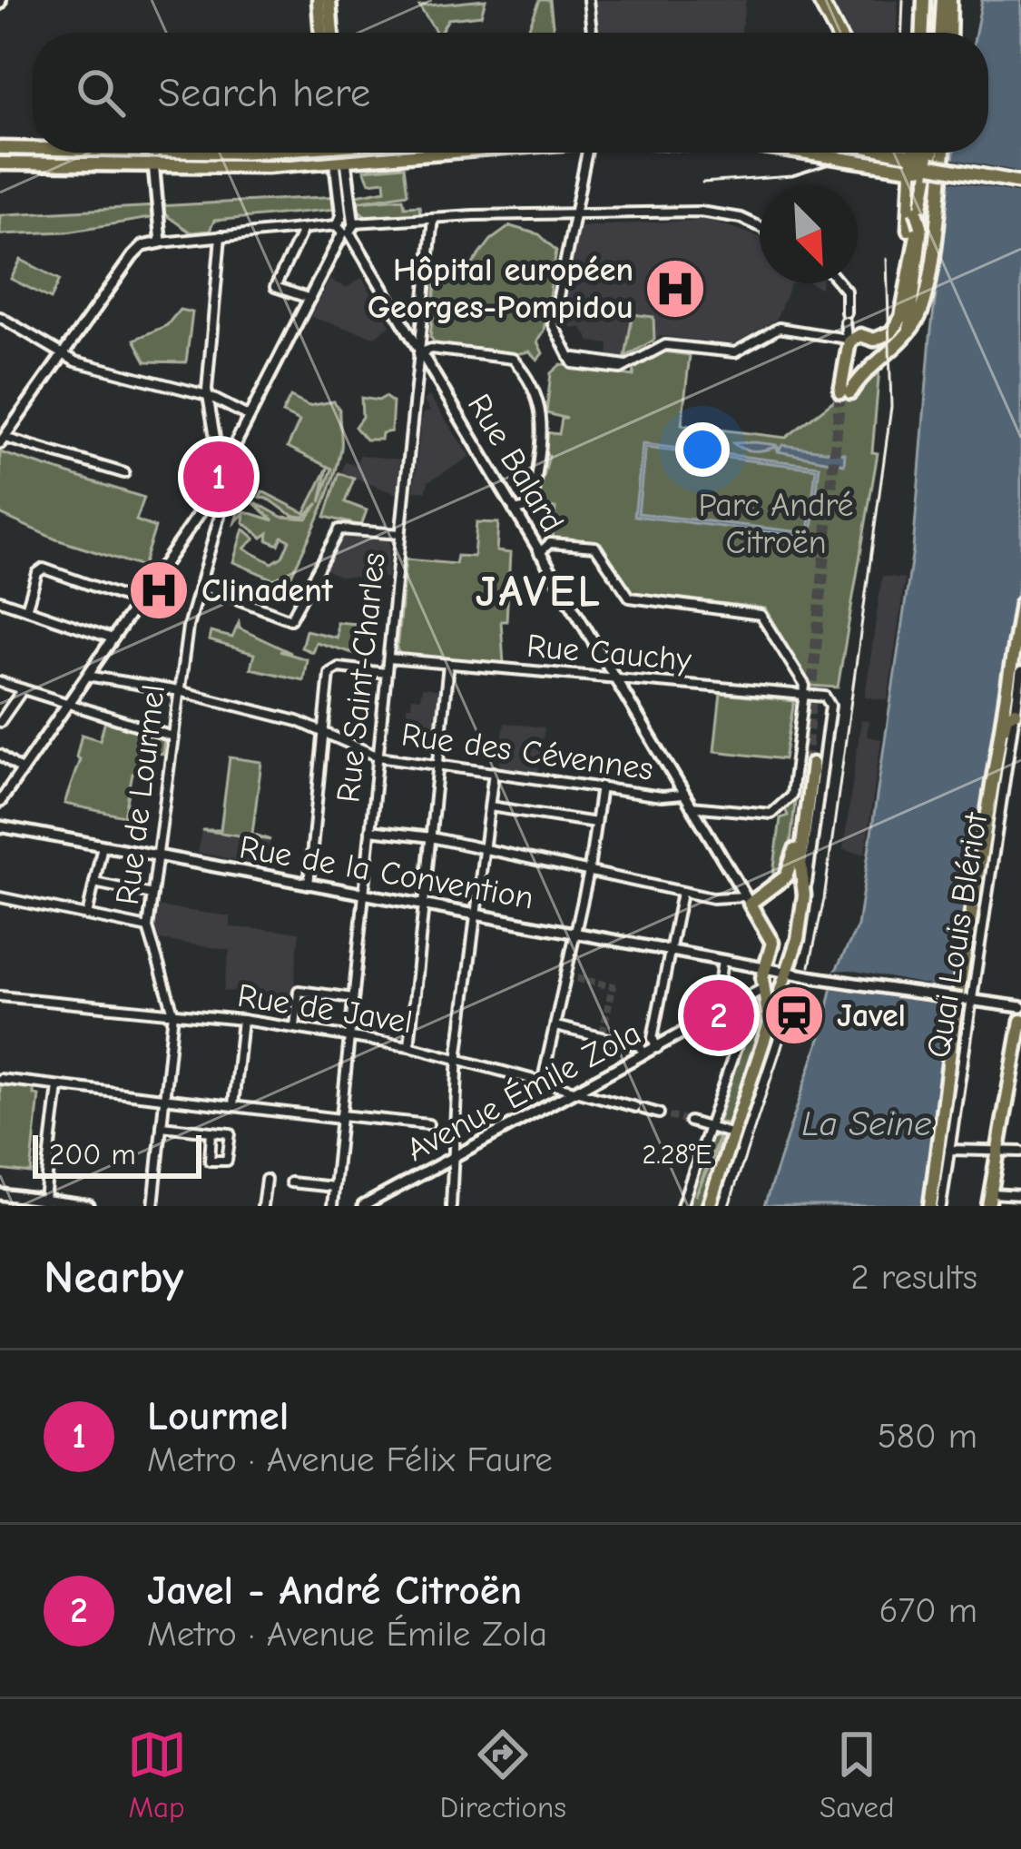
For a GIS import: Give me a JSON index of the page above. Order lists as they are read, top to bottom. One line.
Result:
{"streets":{"main road":["Rue Balard","Rue de la Convention","Quai Louis Blériot","Avenue Émile Zola"],"street":["Rue Cauchy","Rue Saint-Charles","Rue des Cévennes","Rue de Lourmel","Rue de Javel"]},"crossings":[["Rue Balard","Rue Cauchy"],["Rue Balard","Rue Saint-Charles"],["Rue Balard","Rue des Cévennes"],["Rue Balard","Rue de la Convention"],["Rue Cauchy","Rue Saint-Charles"],["Rue Cauchy","Rue des Cévennes"],["Rue Saint-Charles","Rue des Cévennes"],["Rue Saint-Charles","Rue de la Convention"],["Rue Saint-Charles","Rue de Javel"],["Rue des Cévennes","Rue de Lourmel"],["Rue de Lourmel","Rue de la Convention"],["Rue de Lourmel","Rue de Javel"],["Rue de la Convention","Quai Louis Blériot"],["Rue de Javel","Avenue Émile Zola"]],"districts":["JAVEL"],"water":["La Seine"],"parks":["Parc André Citroën"],"places":{"hospital":["Hôpital européen Georges-Pompidou","Clinadent"],"station":["Javel"]},"scale_bar":"200 m","north":"bottom right","page":{"search":"Search here","pins":["1","2"],"scale":"200 m","heading":["Nearby","2 results"],"list":[{"mark":"1","name":"Lourmel","note":"Metro · Avenue Félix Faure","value":"580 m"},{"mark":"2","name":"Javel - André Citroën","note":"Metro · Avenue Émile Zola","value":"670 m"}],"nav":["Map","Directions","Saved"]},"coordinates":["2.28°E"]}
